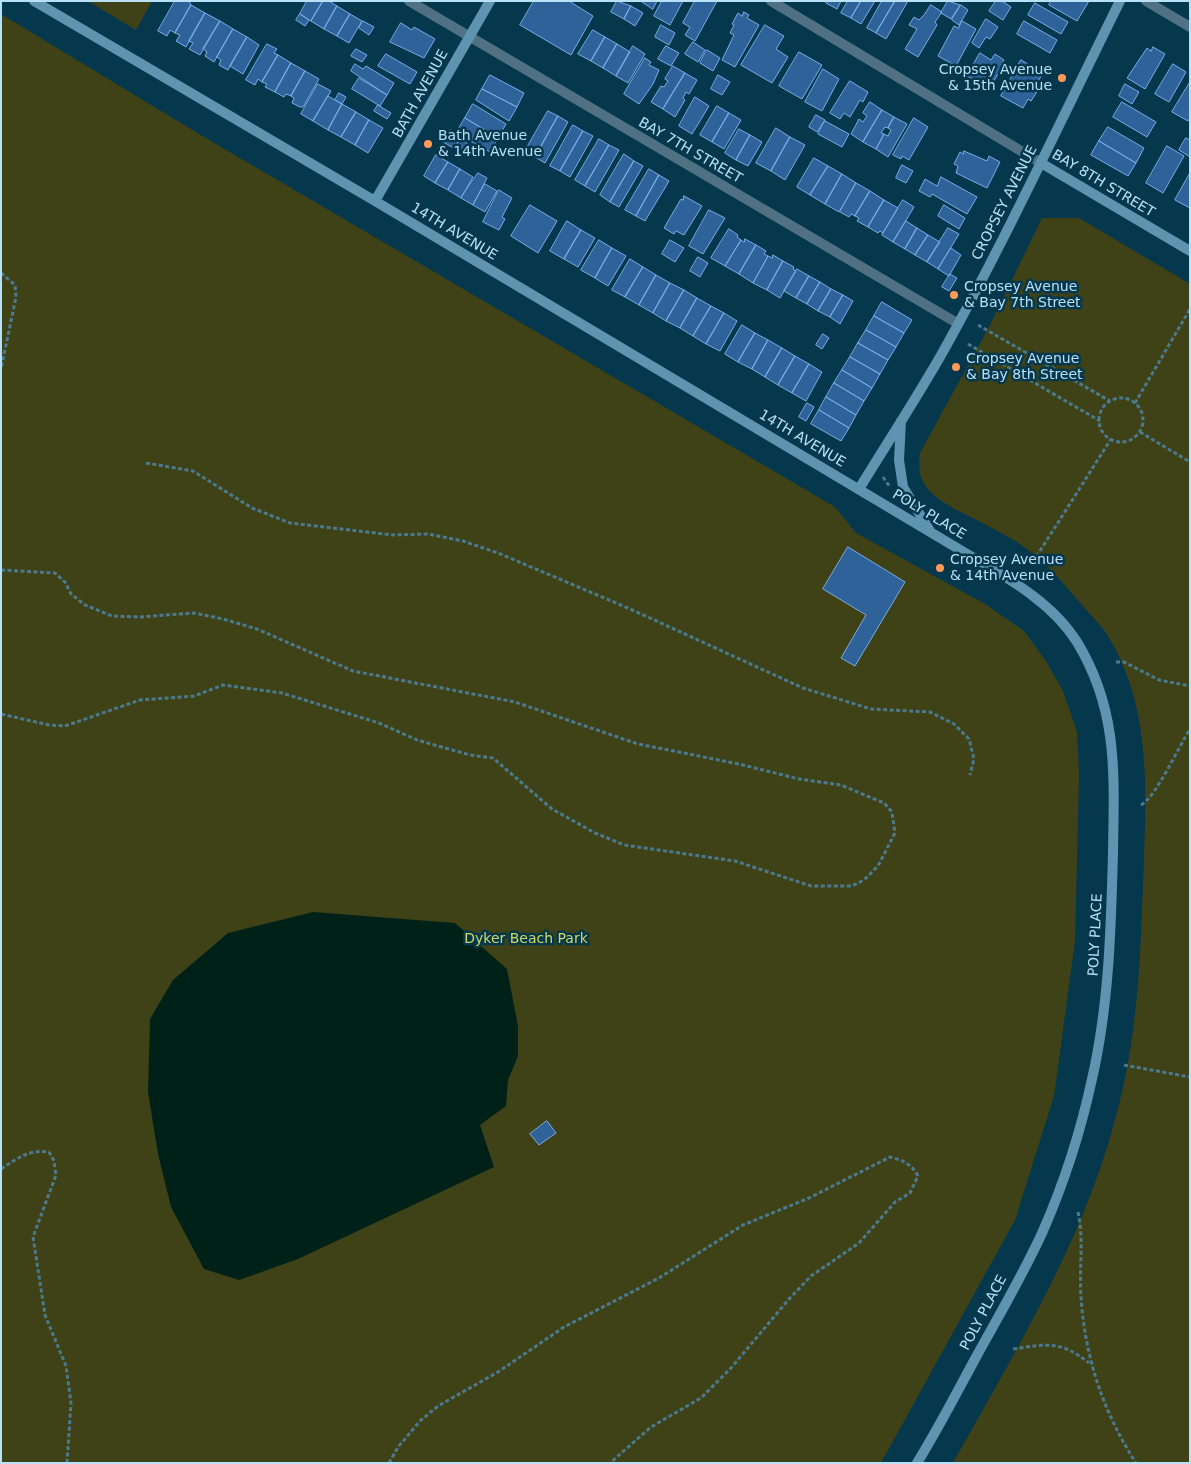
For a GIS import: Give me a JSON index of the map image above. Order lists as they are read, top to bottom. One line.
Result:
{"streets":{"main road":["BATH AVENUE","BAY 8TH STREET","CROPSEY AVENUE","14TH AVENUE","POLY PLACE"],"street":["BAY 7TH STREET"]},"crossings":[["BATH AVENUE","BAY 7TH STREET"],["BATH AVENUE","14TH AVENUE"],["BAY 7TH STREET","CROPSEY AVENUE"],["BAY 8TH STREET","CROPSEY AVENUE"],["CROPSEY AVENUE","14TH AVENUE"],["CROPSEY AVENUE","POLY PLACE"],["14TH AVENUE","POLY PLACE"]],"parks":["Dyker Beach Park"],"places":["Cropsey Avenue & 15th Avenue","Bath Avenue & 14th Avenue","Cropsey Avenue & Bay 7th Street","Cropsey Avenue & Bay 8th Street","Cropsey Avenue & 14th Avenue"]}
